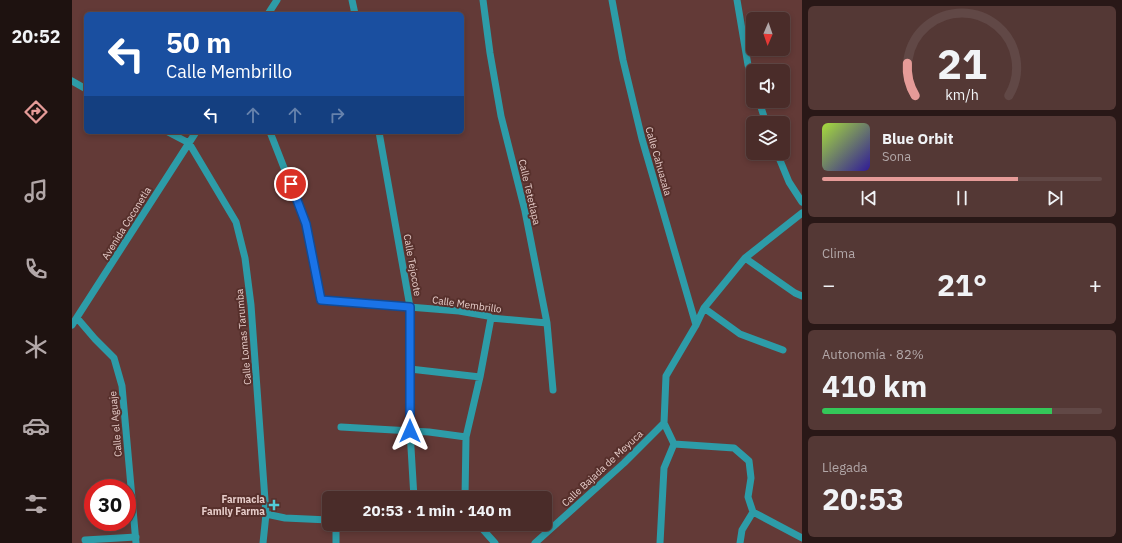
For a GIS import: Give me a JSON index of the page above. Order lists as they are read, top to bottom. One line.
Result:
{"streets":{"street":["Calle Cahuazala","Calle Tetetlapa","Avenida Coconetla","Calle Tejocote","Calle Membrillo","Calle Lomas Tarumba","Calle el Aguaje","Calle Bajada de Meyuca"]},"crossings":[["Calle Tetetlapa","Calle Membrillo"],["Avenida Coconetla","Calle Lomas Tarumba"],["Avenida Coconetla","Calle el Aguaje"],["Calle Tejocote","Calle Membrillo"]],"places":{"health":["Farmacia Family Farma"]},"north":"bottom","page":{"tabs":"20:52","turn":["50 m","Calle Membrillo"],"song":["Blue Orbit","Sona"],"tile":["Clima",["Autonomía · 82%","410 km"],["Llegada","20:53"]],"heat":["−","21°","+"],"limit":"30","trip":"20:53 · 1 min · 140 m","gauge":["21","km/h"]}}
